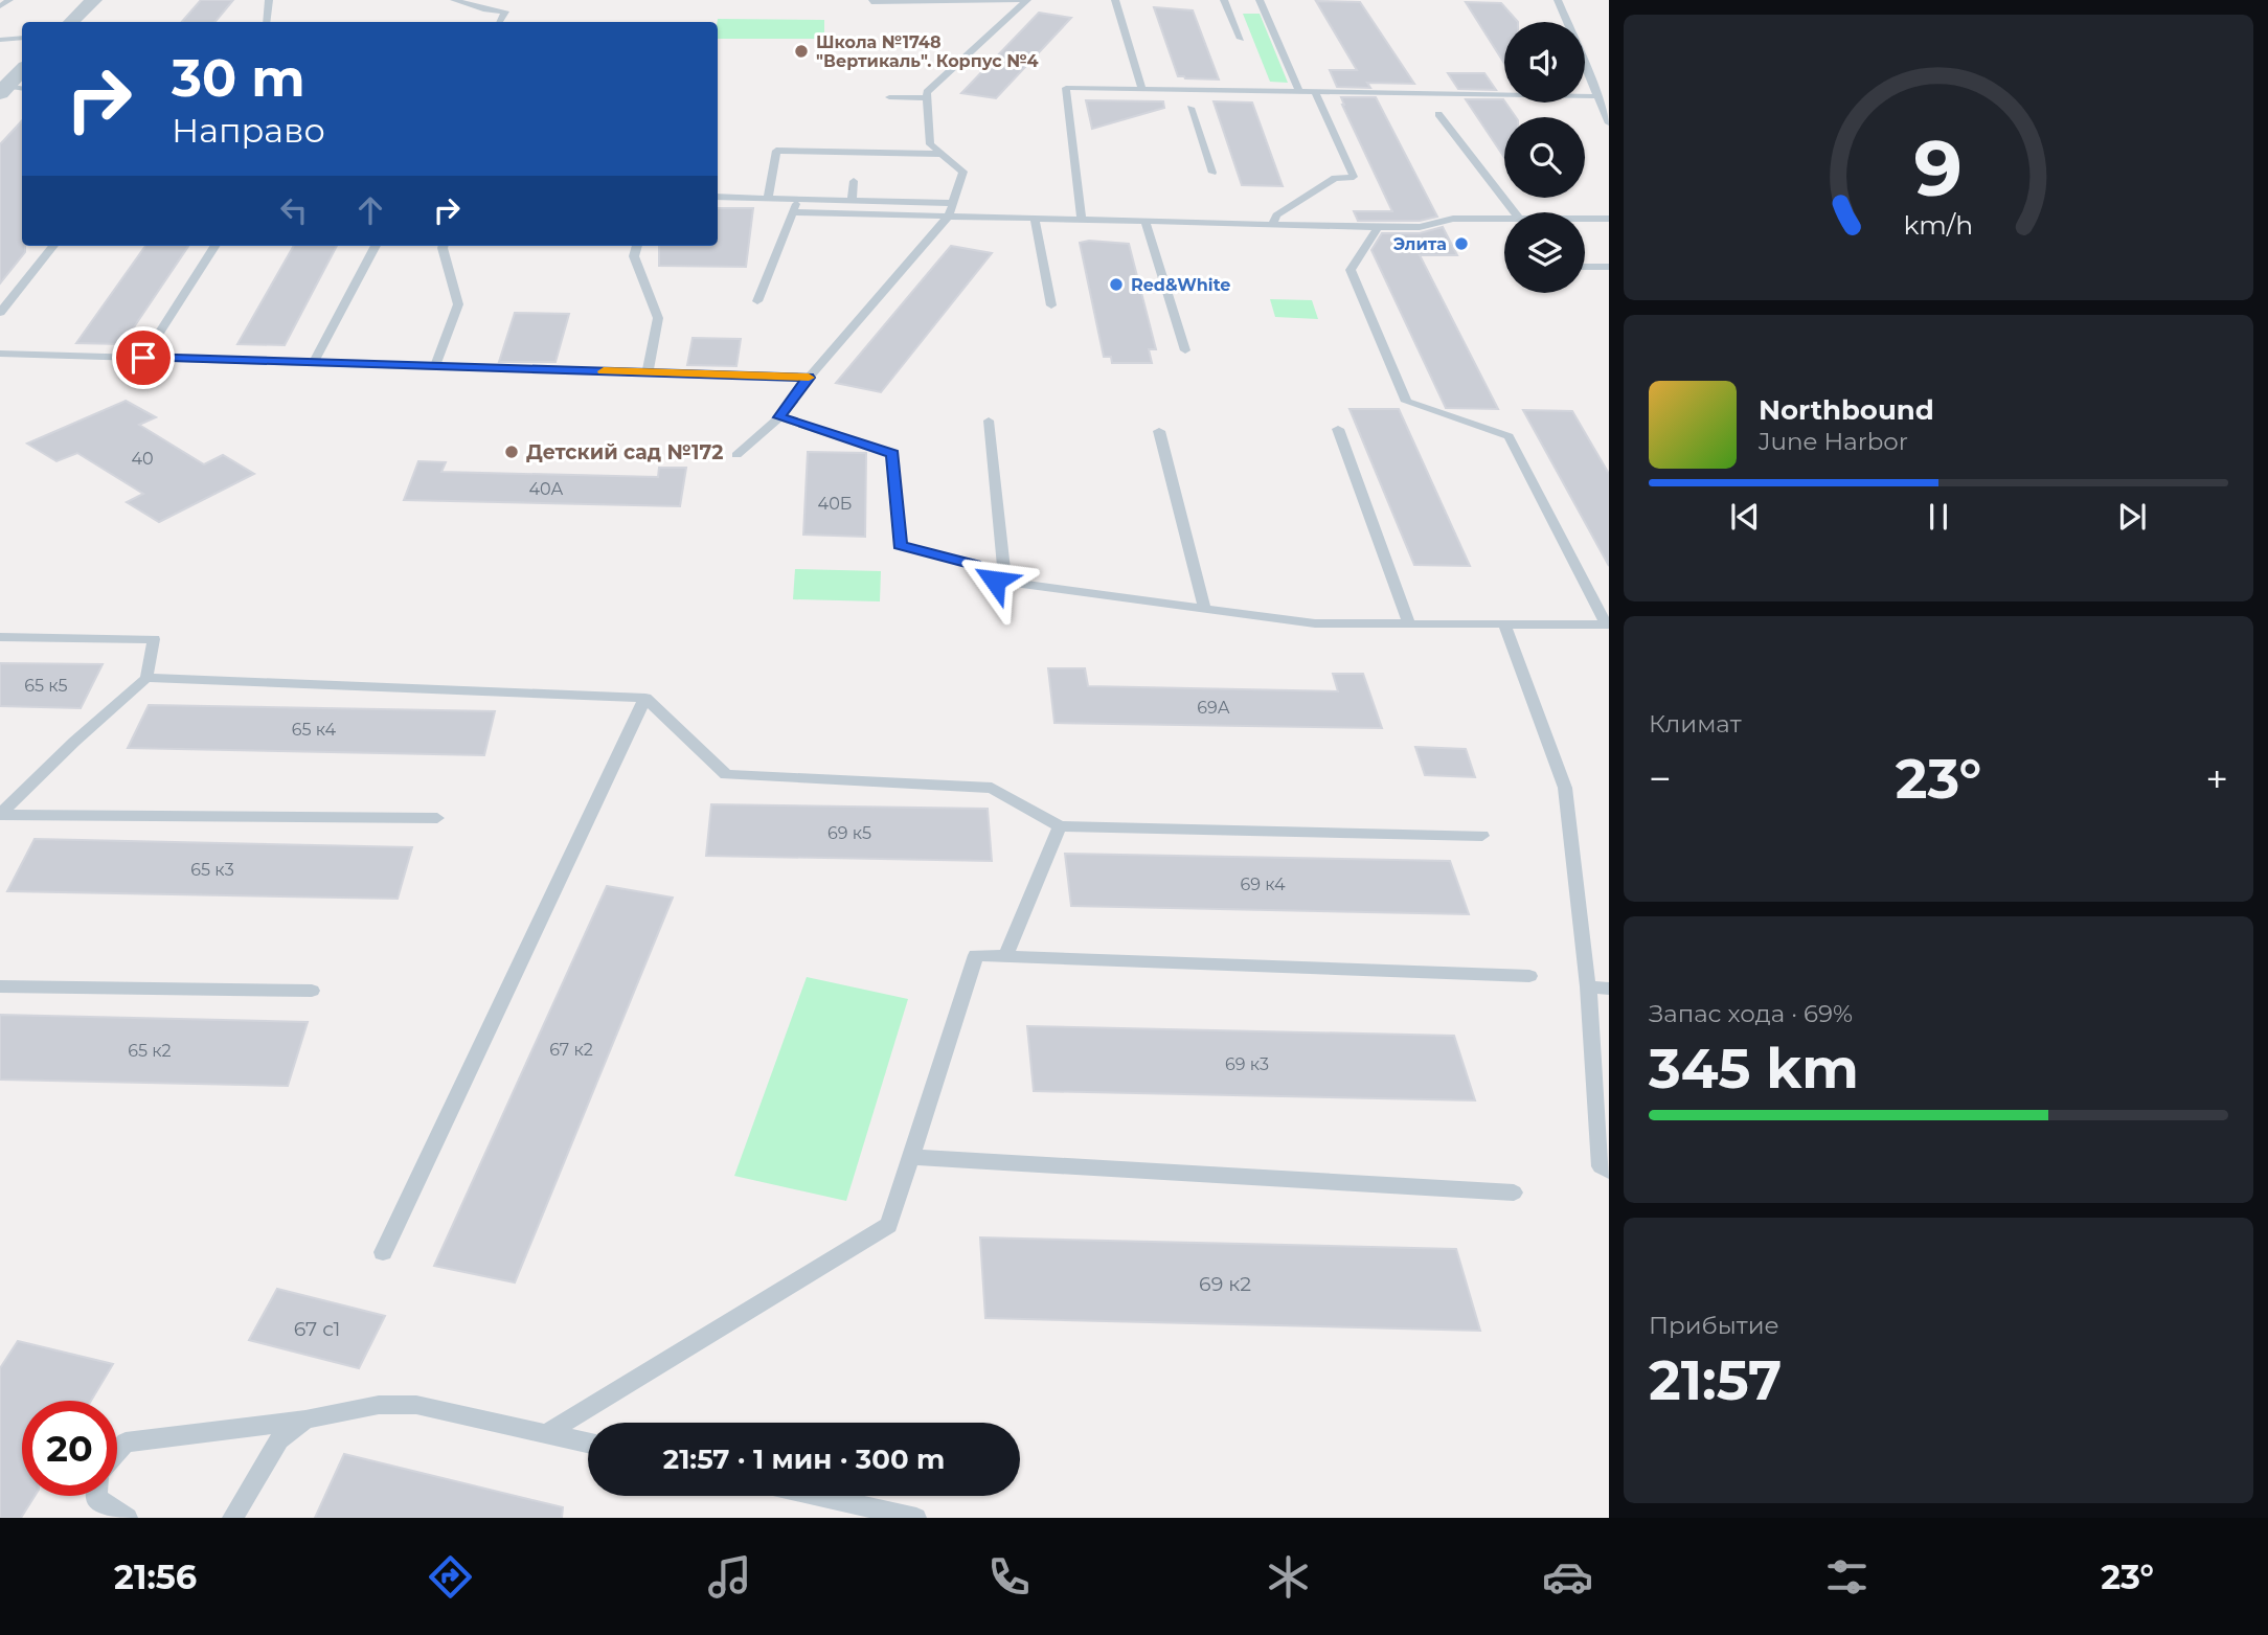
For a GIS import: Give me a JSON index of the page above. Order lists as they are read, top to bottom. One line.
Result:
{"places":["Школа №1748 \"Вертикаль\". Корпус №4","Элита","Red&White","Детский сад №172"],"house_numbers":["40","40А","40Б","65 к5","69А","65 к4","69 к5","65 к3","69 к4","67 к2","65 к2","69 к3","69 к2","67 с1"],"page":{"turn":["30 m","Направо"],"song":["Northbound","June Harbor"],"tile":["Климат",["Запас хода · 69%","345 km"],["Прибытие","21:57"]],"heat":["−","23°","+"],"limit":"20","trip":"21:57 · 1 мин · 300 m","tabs":["21:56","23°"],"gauge":["9","km/h"]}}
